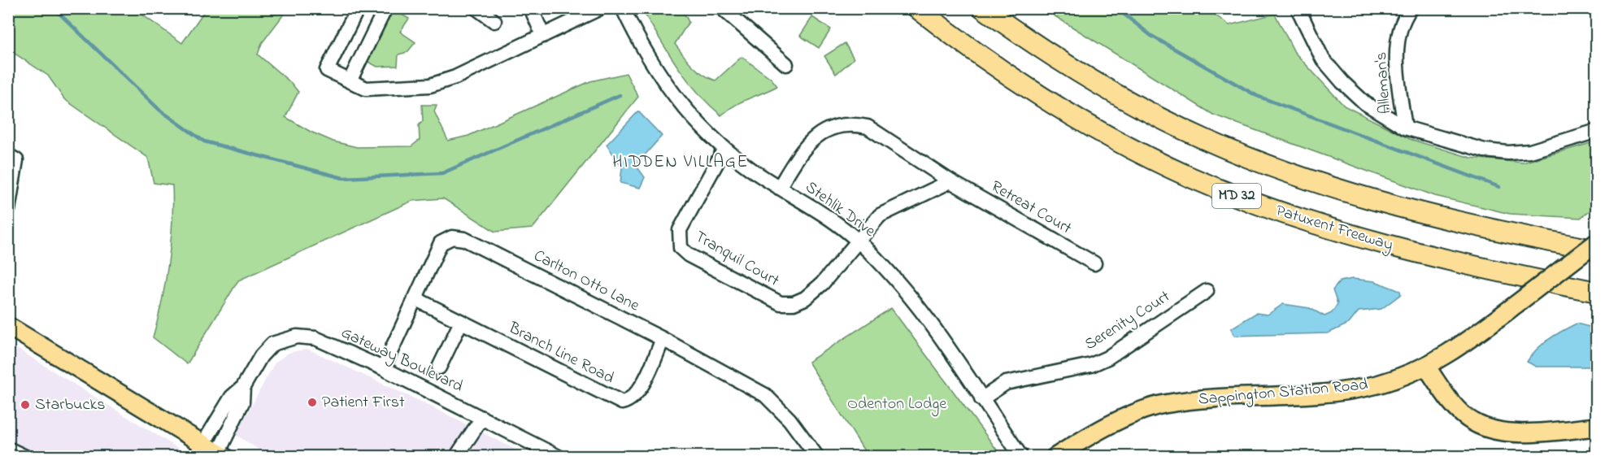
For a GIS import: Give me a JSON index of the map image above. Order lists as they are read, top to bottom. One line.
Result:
{"streets":{"highway":["MD 32","Patuxent Freeway"],"main road":["Sappington Station Road"],"street":["Alleman's","Retreat Court","Stehlik Drive","Tranquil Court","Carlton Otto Lane","Serenity Court","Branch Line Road","Gateway Boulevard"]},"crossings":[["Retreat Court","Stehlik Drive"],["Stehlik Drive","Tranquil Court"],["Stehlik Drive","Serenity Court"],["Carlton Otto Lane","Branch Line Road"],["Carlton Otto Lane","Gateway Boulevard"]],"districts":["HIDDEN VILLAGE"],"parks":["Odenton Lodge"],"places":["Patient First","Starbucks"]}
